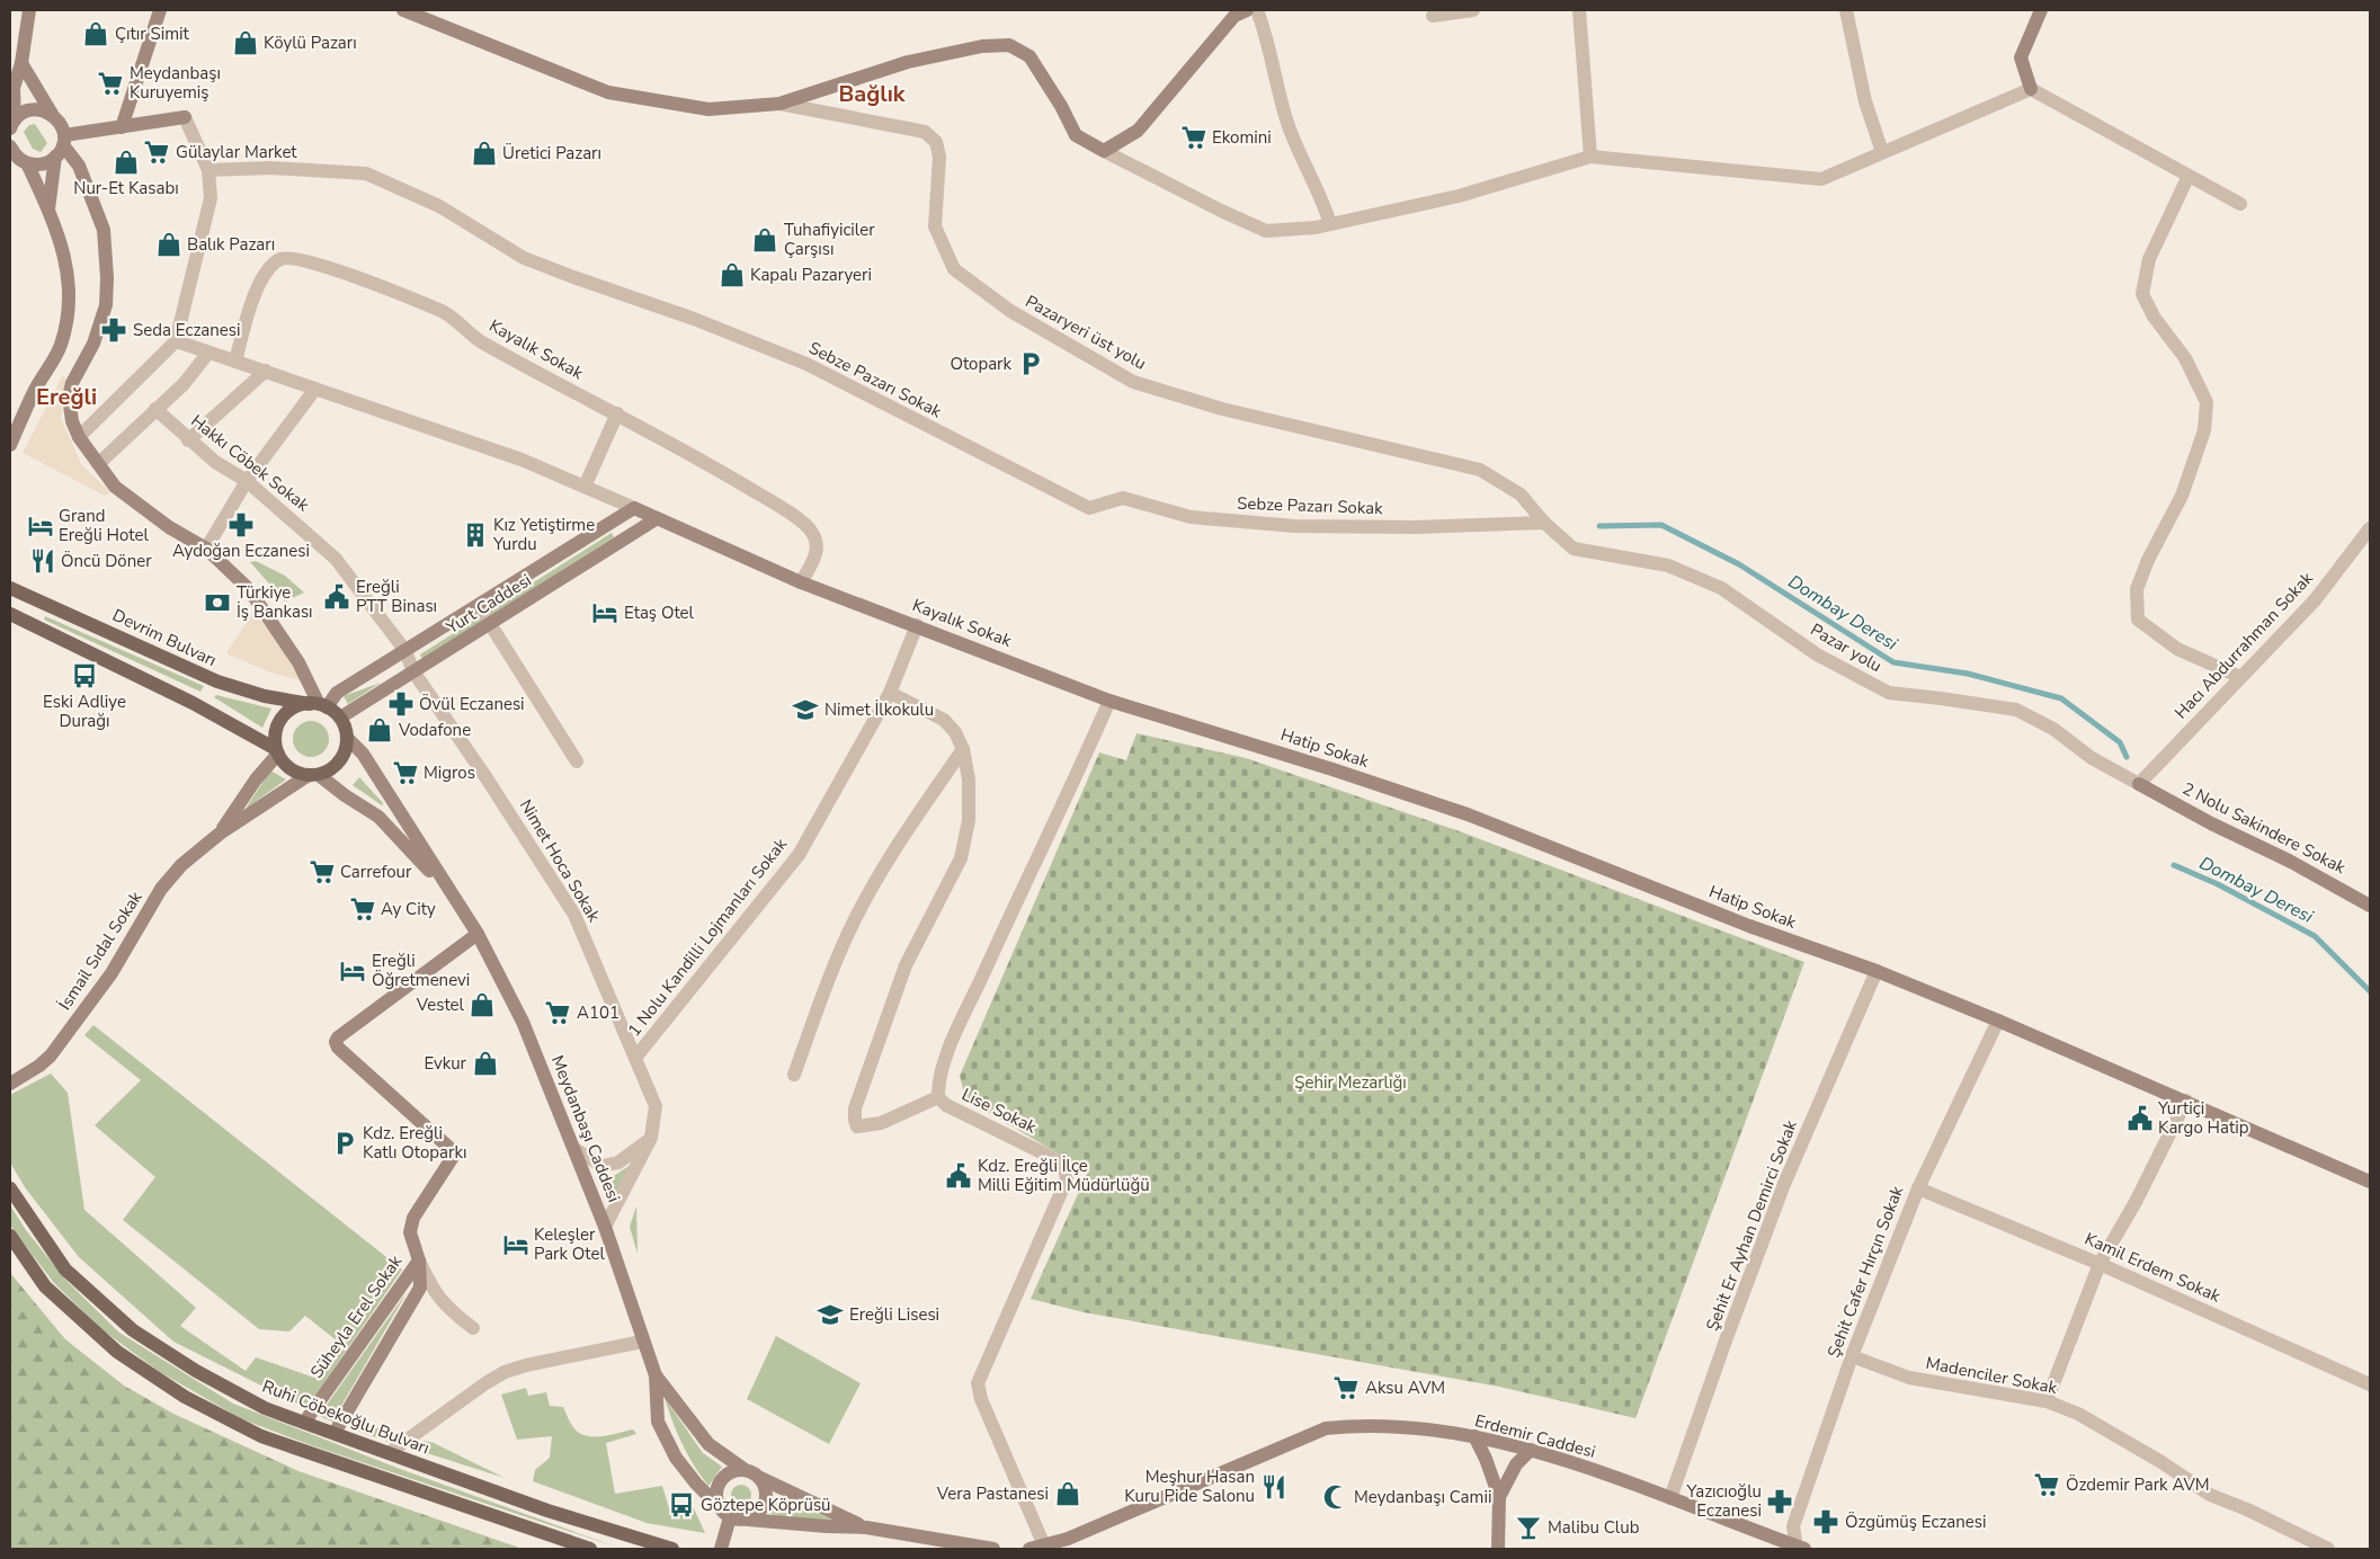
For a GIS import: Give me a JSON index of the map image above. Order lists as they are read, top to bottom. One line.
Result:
{"streets":{"main road":["Devrim Bulvarı","Ruhi Cöbekoğlu Bulvarı"],"street":["Pazaryeri üst yolu","Kayalık Sokak","Sebze Pazarı Sokak","Hakkı Cöbek Sokak","Yurt Caddesi","Hacı Abdurrahman Sokak","Pazar yolu","Hatip Sokak","2 Nolu Sakindere Sokak","Nimet Hoca Sokak","1 Nolu Kandilli Lojmanları Sokak","İsmail Sıdal Sokak","Lise Sokak","Meydanbaşı Caddesi","Şehit Er Ayhan Demirci Sokak","Kamil Erdem Sokak","Şehit Cafer Hırçın Sokak","Süheyla Erel Sokak","Madenciler Sokak","Erdemir Caddesi"]},"crossings":[["Pazaryeri üst yolu","Sebze Pazarı Sokak"],["Pazaryeri üst yolu","Pazar yolu"],["Kayalık Sokak","Yurt Caddesi"],["Kayalık Sokak","Hatip Sokak"],["Kayalık Sokak","1 Nolu Kandilli Lojmanları Sokak"],["Kayalık Sokak","Lise Sokak"],["Sebze Pazarı Sokak","Pazar yolu"],["Hakkı Cöbek Sokak","Yurt Caddesi"],["Hakkı Cöbek Sokak","Nimet Hoca Sokak"],["Yurt Caddesi","Devrim Bulvarı"],["Yurt Caddesi","Nimet Hoca Sokak"],["Yurt Caddesi","İsmail Sıdal Sokak"],["Yurt Caddesi","Meydanbaşı Caddesi"],["Devrim Bulvarı","İsmail Sıdal Sokak"],["Devrim Bulvarı","Meydanbaşı Caddesi"],["Hacı Abdurrahman Sokak","Pazar yolu"],["Hacı Abdurrahman Sokak","2 Nolu Sakindere Sokak"],["Pazar yolu","2 Nolu Sakindere Sokak"],["Hatip Sokak","Lise Sokak"],["Hatip Sokak","Şehit Er Ayhan Demirci Sokak"],["Hatip Sokak","Şehit Cafer Hırçın Sokak"],["Nimet Hoca Sokak","1 Nolu Kandilli Lojmanları Sokak"],["Nimet Hoca Sokak","Meydanbaşı Caddesi"],["İsmail Sıdal Sokak","Meydanbaşı Caddesi"],["Lise Sokak","Erdemir Caddesi"],["Meydanbaşı Caddesi","Süheyla Erel Sokak"],["Şehit Er Ayhan Demirci Sokak","Erdemir Caddesi"],["Kamil Erdem Sokak","Şehit Cafer Hırçın Sokak"],["Şehit Cafer Hırçın Sokak","Madenciler Sokak"],["Şehit Cafer Hırçın Sokak","Erdemir Caddesi"],["Süheyla Erel Sokak","Ruhi Cöbekoğlu Bulvarı"]],"districts":["Bağlık","Ereğli"],"water":["Dombay Deresi"],"parks":["Şehir Mezarlığı"],"places":{"shop":["Çıtır Simit","Köylü Pazarı","Üretici Pazarı","Nur-Et Kasabı","Tuhafiyiciler Çarşısı","Balık Pazarı","Kapalı Pazaryeri","Vodafone","Vestel","Evkur","Vera Pastanesi"],"supermarket":["Meydanbaşı Kuruyemiş","Ekomini","Gülaylar Market","Migros","Carrefour","Ay City","A101","Aksu AVM","Özdemir Park AVM"],"pharmacy":["Seda Eczanesi","Aydoğan Eczanesi","Övül Eczanesi","Yazıcıoğlu Eczanesi","Özgümüş Eczanesi"],"parking":["Otopark","Kdz. Ereğli Katlı Otoparkı"],"hotel":["Grand Ereğli Hotel","Etaş Otel","Ereğli Öğretmenevi","Keleşler Park Otel"],"building":["Kız Yetiştirme Yurdu"],"restaurant":["Öncü Döner","Meşhur Hasan Kuru Pide Salonu"],"public building":["Ereğli PTT Binası","Yurtiçi Kargo Hatip","Kdz. Ereğli İlçe Milli Eğitim Müdürlüğü"],"bank":["Türkiye İş Bankası"],"bus stop":["Eski Adliye Durağı","Göztepe Köprüsü"],"school or university":["Nimet İlkokulu","Ereğli Lisesi"],"mosque":["Meydanbaşı Camii"],"bar":["Malibu Club"]}}
